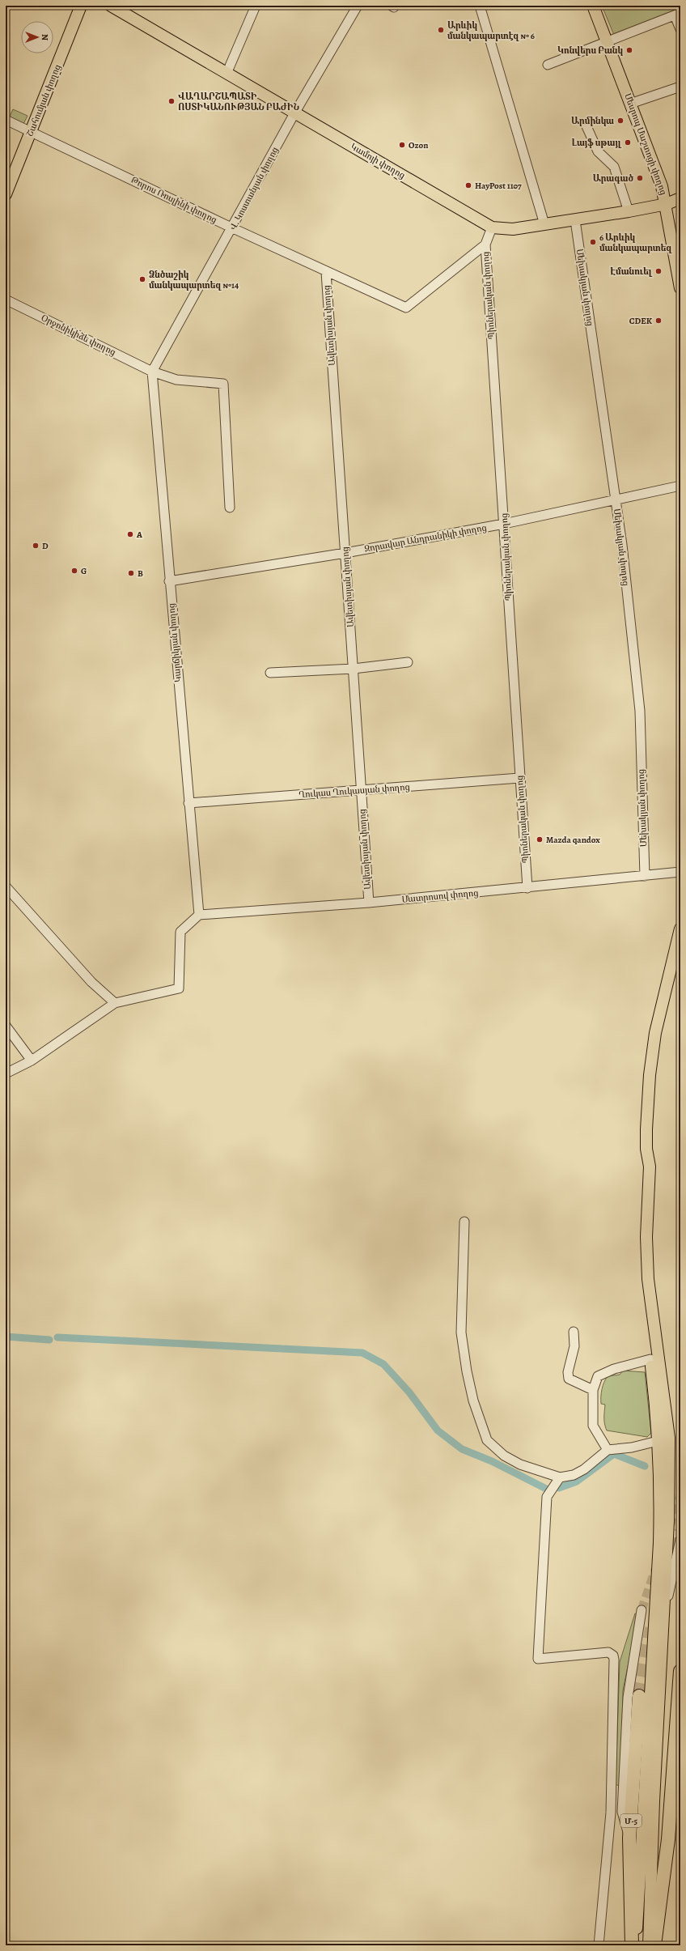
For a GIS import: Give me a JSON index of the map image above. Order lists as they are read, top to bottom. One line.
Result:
{"streets":{"highway":["Մ-5"],"main road":["Շահումյան փողոց","Մեսրոպ Մաշտոցի փողոց","Կամոյի փողոց"],"street":["Վ. Կոստանյան փողոց","Թորոս Ռոսլինի փողոց","Մեխակյան փողոց","Պիոներական փողոց","Ավետիսյան փողոց","Օրջոնիկիձե փողոց","Զորավար Անդրանիկի փողոց","Կարճիկյան փողոց","Ղուկաս Ղուկասյան փողոց","Մատրոսով փողոց"]},"crossings":[["Շահումյան փողոց","Թորոս Ռոսլինի փողոց"],["Մեսրոպ Մաշտոցի փողոց","Կամոյի փողոց"],["Կամոյի փողոց","Վ. Կոստանյան փողոց"],["Կամոյի փողոց","Մեխակյան փողոց"],["Կամոյի փողոց","Պիոներական փողոց"],["Վ. Կոստանյան փողոց","Թորոս Ռոսլինի փողոց"],["Վ. Կոստանյան փողոց","Օրջոնիկիձե փողոց"],["Վ. Կոստանյան փողոց","Կարճիկյան փողոց"],["Թորոս Ռոսլինի փողոց","Պիոներական փողոց"],["Թորոս Ռոսլինի փողոց","Ավետիսյան փողոց"],["Մեխակյան փողոց","Զորավար Անդրանիկի փողոց"],["Մեխակյան փողոց","Մատրոսով փողոց"],["Պիոներական փողոց","Զորավար Անդրանիկի փողոց"],["Պիոներական փողոց","Ղուկաս Ղուկասյան փողոց"],["Պիոներական փողոց","Մատրոսով փողոց"],["Ավետիսյան փողոց","Զորավար Անդրանիկի փողոց"],["Ավետիսյան փողոց","Ղուկաս Ղուկասյան փողոց"],["Ավետիսյան փողոց","Մատրոսով փողոց"],["Օրջոնիկիձե փողոց","Կարճիկյան փողոց"],["Զորավար Անդրանիկի փողոց","Կարճիկյան փողոց"],["Կարճիկյան փողոց","Ղուկաս Ղուկասյան փողոց"],["Կարճիկյան փողոց","Մատրոսով փողոց"]],"places":["Արևիկ մանկապարտէզ № 6","Կոնվերս Բանկ","ՎԱՂԱՐՇԱՊԱՏԻ ՈՍՏԻԿԱՆՈՒԹՅԱՆ ԲԱԺԻՆ","Արմինկա","Լայֆ սթայլ","Ozon","Արագած","HayPost 1107","6 Արևիկ մանկապարտեզ","Էմանուել","Ձնծաշիկ մանկապարտեզ №14","CDEK","A","D","G","B","Mazda qandox"],"north":"right"}
